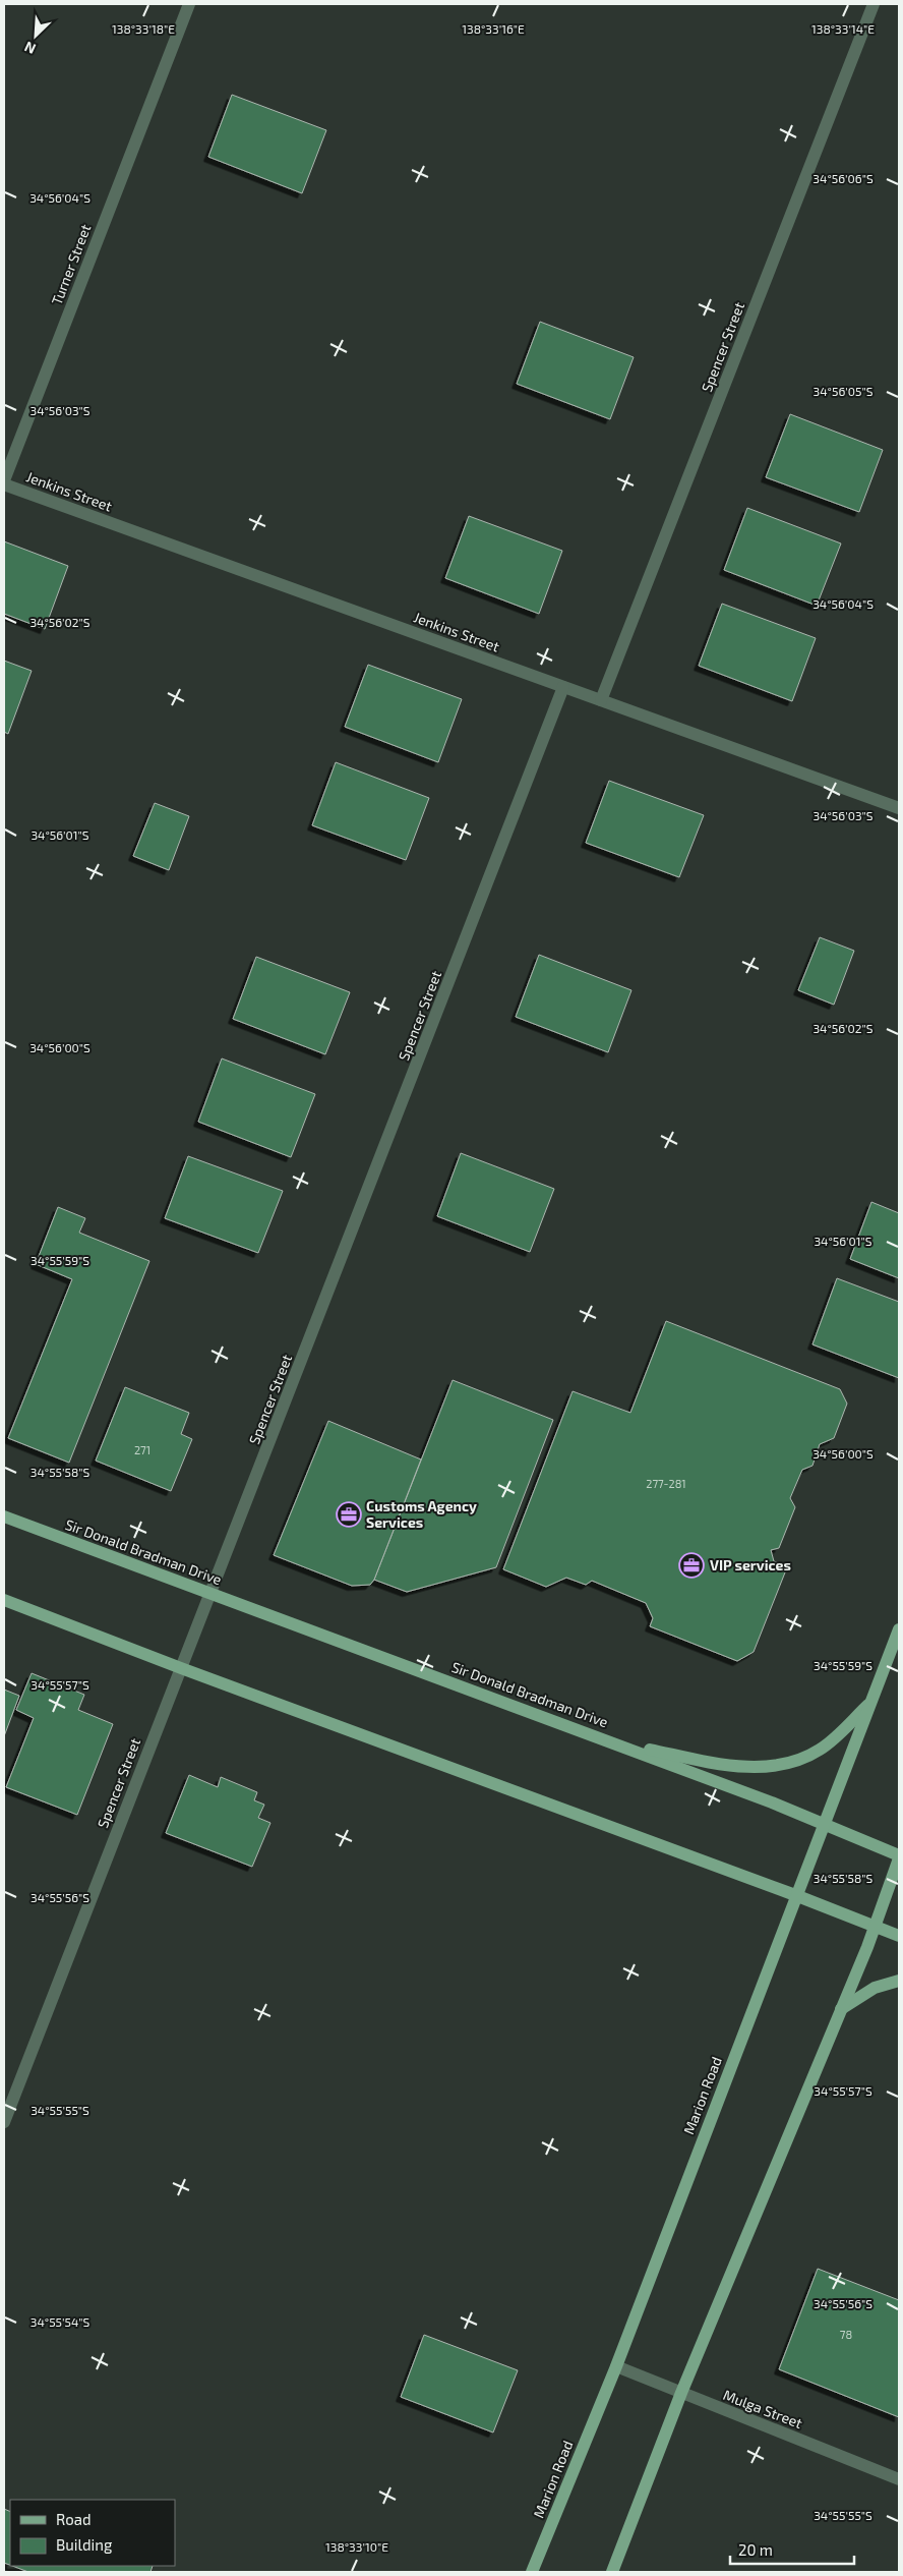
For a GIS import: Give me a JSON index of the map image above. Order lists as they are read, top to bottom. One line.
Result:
{"streets":{"main road":["Sir Donald Bradman Drive","Marion Road"],"street":["Turner Street","Spencer Street","Jenkins Street","Mulga Street"]},"crossings":[["Turner Street","Jenkins Street"],["Spencer Street","Jenkins Street"],["Spencer Street","Sir Donald Bradman Drive"],["Sir Donald Bradman Drive","Marion Road"],["Marion Road","Mulga Street"]],"places":{"office":["Customs Agency Services","VIP services"]},"house_numbers":["271","277-281","78"],"legend":["Road","Building"],"scale_bar":"20 m","north":"bottom left","coordinates":["138°33'18\"E","138°33'16\"E","138°33'14\"E","34°56'06\"S","34°56'04\"S","34°56'05\"S","34°56'03\"S","34°56'02\"S","34°56'01\"S","34°56'00\"S","34°55'59\"S","34°55'58\"S","34°55'57\"S","34°55'56\"S","34°55'55\"S","34°55'54\"S","138°33'10\"E"]}
